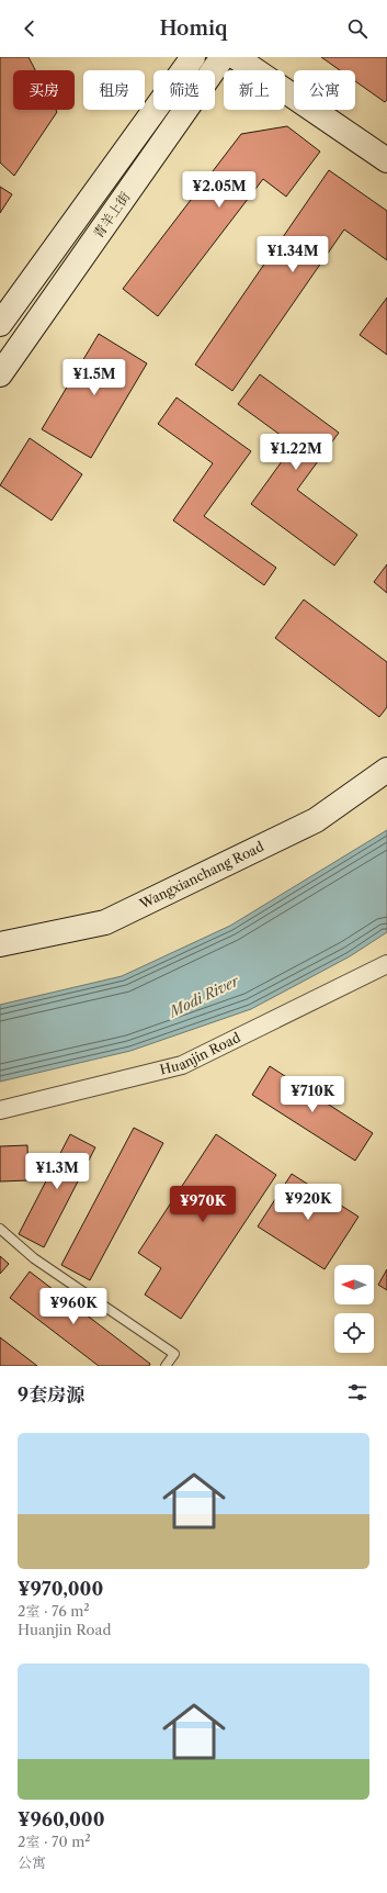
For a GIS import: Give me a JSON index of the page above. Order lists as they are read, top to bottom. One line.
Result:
{"streets":{"main road":["青羊上街","Wangxianchang Road"],"street":["Huanjin Road"]},"water":["Modi River"],"north":"left","page":{"header":"Homiq","chip":["买房","租房","筛选","新上","公寓"],"price":["¥2.05M","¥1.34M","¥1.5M","¥1.22M","¥710K","¥1.3M","¥920K","¥970K","¥960K"],"heading":"9套房源","list":[{"name":"¥970,000","note":"2室 · 76 m² · Huanjin Road"},{"name":"¥960,000","note":"2室 · 70 m² · 公寓"}]}}
